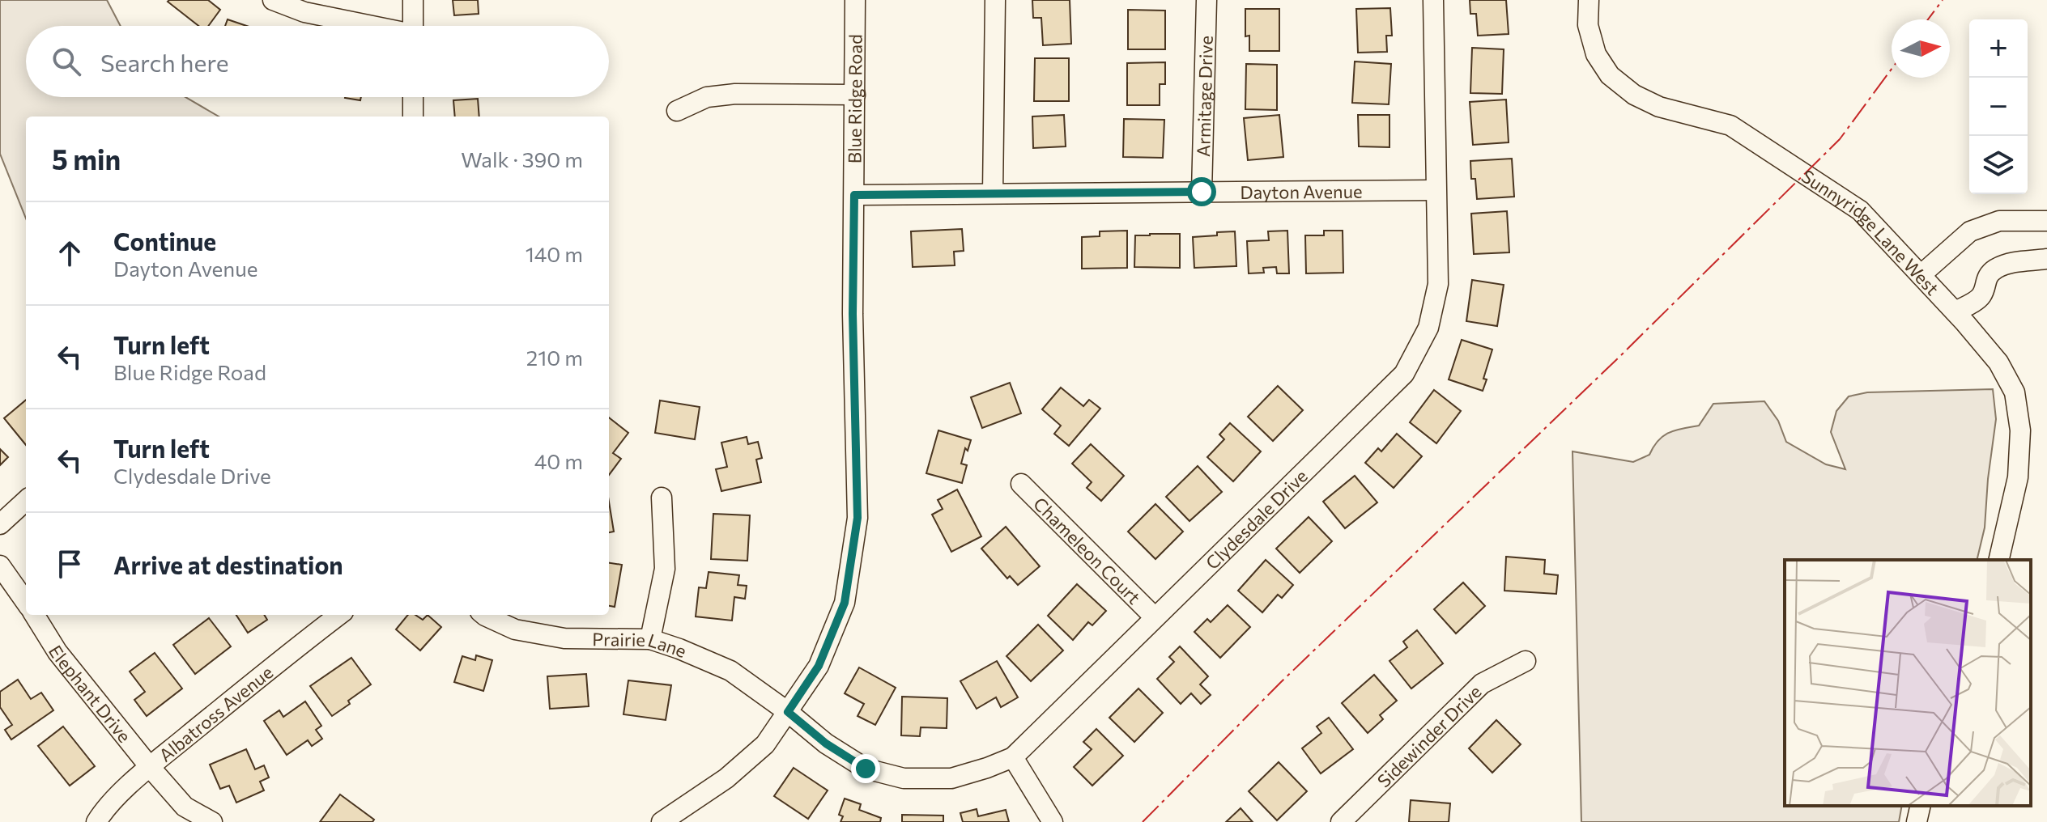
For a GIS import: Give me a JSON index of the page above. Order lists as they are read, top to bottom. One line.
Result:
{"streets":{"street":["Armitage Drive","Blue Ridge Road","Dayton Avenue","Sunnyridge Lane West","Clydesdale Drive","Chameleon Court","Prairie Lane","Elephant Drive","Albatross Avenue","Sidewinder Drive"]},"crossings":[["Armitage Drive","Dayton Avenue"],["Blue Ridge Road","Dayton Avenue"],["Blue Ridge Road","Clydesdale Drive"],["Blue Ridge Road","Prairie Lane"],["Dayton Avenue","Clydesdale Drive"],["Clydesdale Drive","Chameleon Court"],["Clydesdale Drive","Prairie Lane"],["Elephant Drive","Albatross Avenue"]],"north":"right","page":{"map_buttons":["+","−"],"search":"Search here","heading":["5 min","Walk · 390 m"],"list":[["Continue","Dayton Avenue","140 m"],["Turn left","Blue Ridge Road","210 m"],["Turn left","Clydesdale Drive","40 m"],"Arrive at destination"]}}
